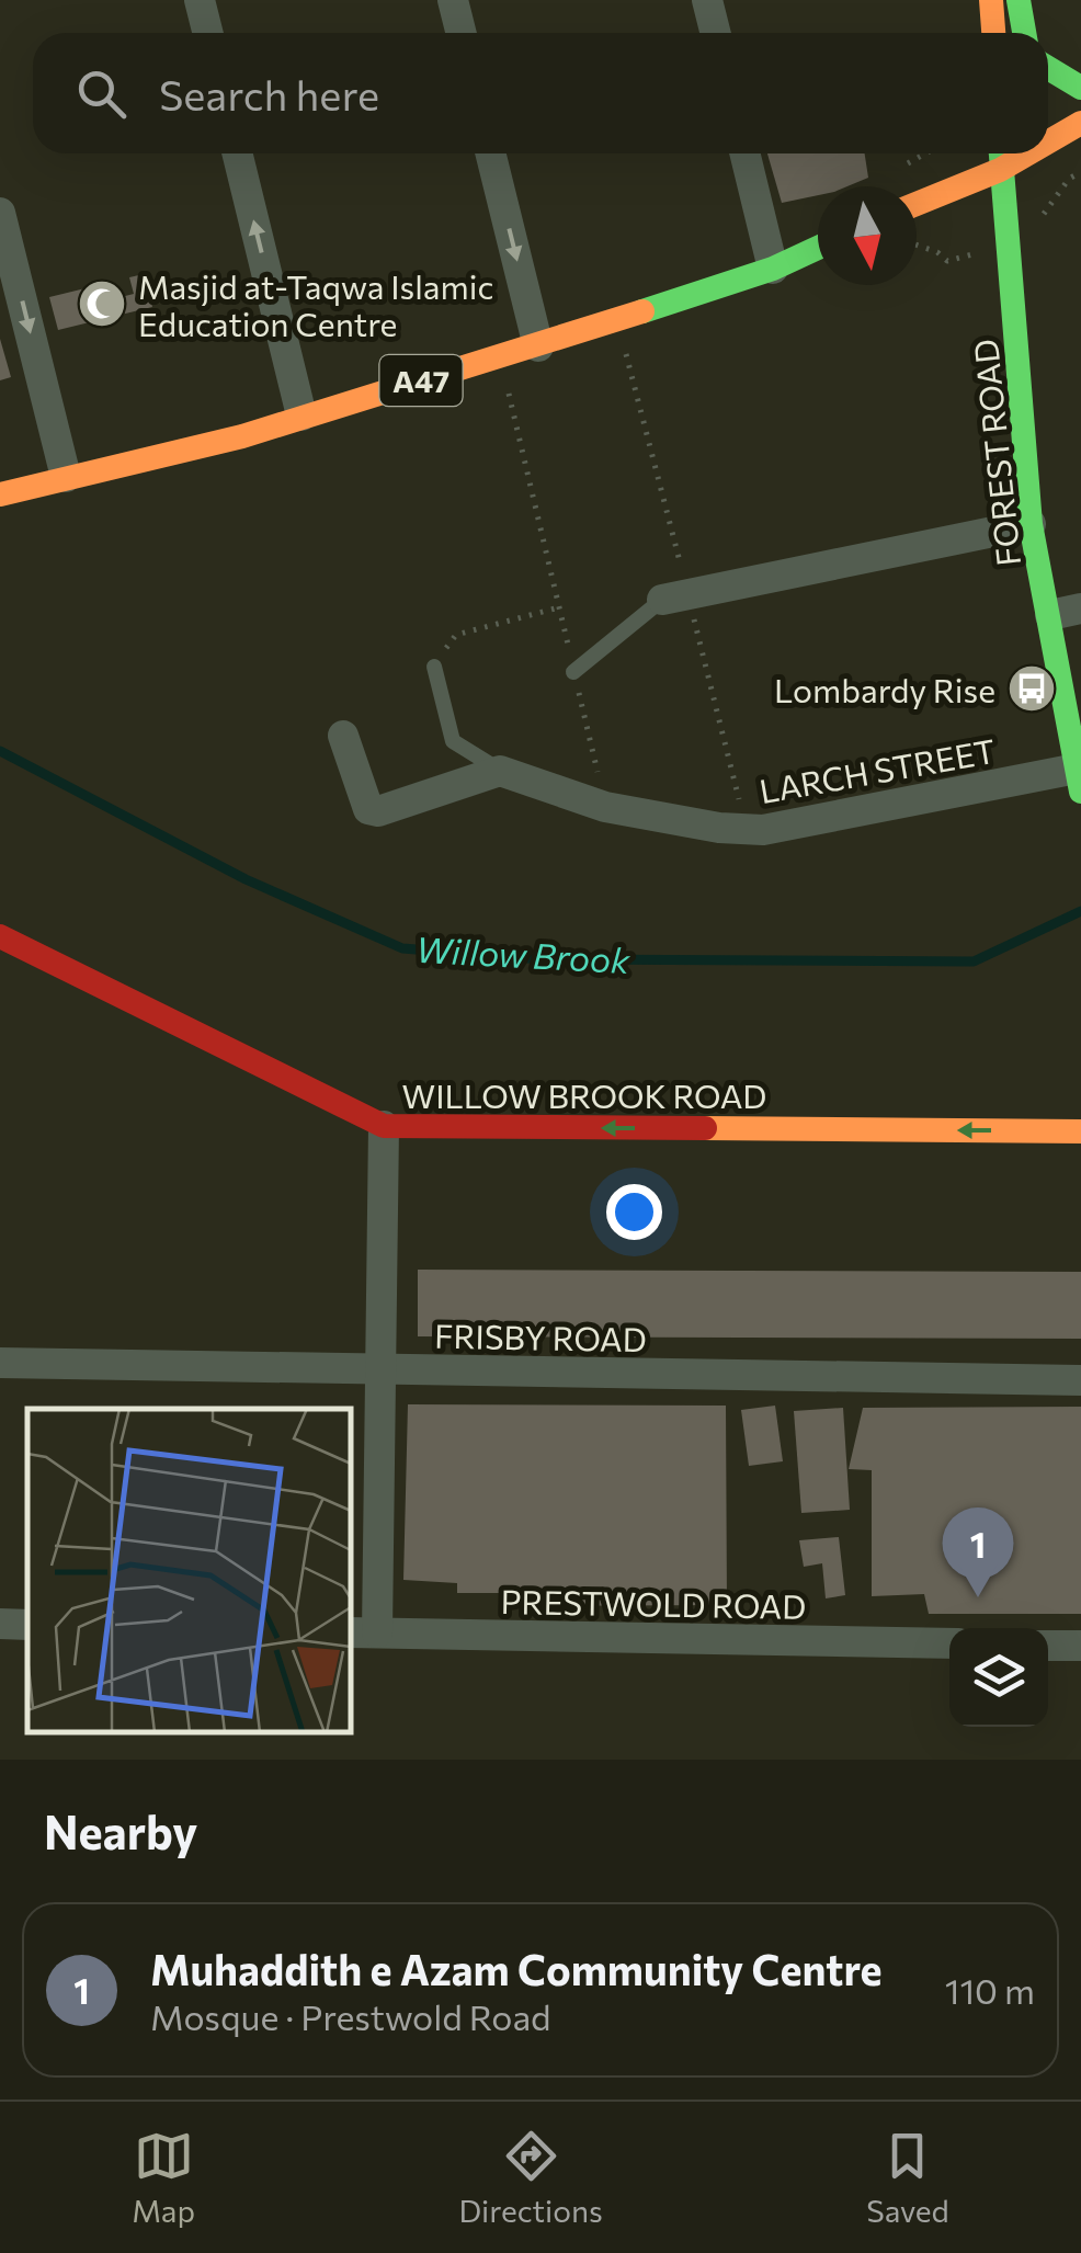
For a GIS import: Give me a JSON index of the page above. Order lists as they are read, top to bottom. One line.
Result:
{"streets":{"street":["A47","FOREST ROAD","LARCH STREET","WILLOW BROOK ROAD","FRISBY ROAD","PRESTWOLD ROAD"]},"crossings":[["FOREST ROAD","LARCH STREET"]],"one_way":["WILLOW BROOK ROAD"],"water":["Willow Brook"],"places":{"mosque":["Masjid at-Taqwa Islamic Education Centre"],"bus stop":["Lombardy Rise"]},"north":"bottom","page":{"search":"Search here","pins":"1","heading":"Nearby","list":[{"mark":"1","name":"Muhaddith e Azam Community Centre","note":"Mosque · Prestwold Road","value":"110 m"}],"nav":["Map","Directions","Saved"]}}
